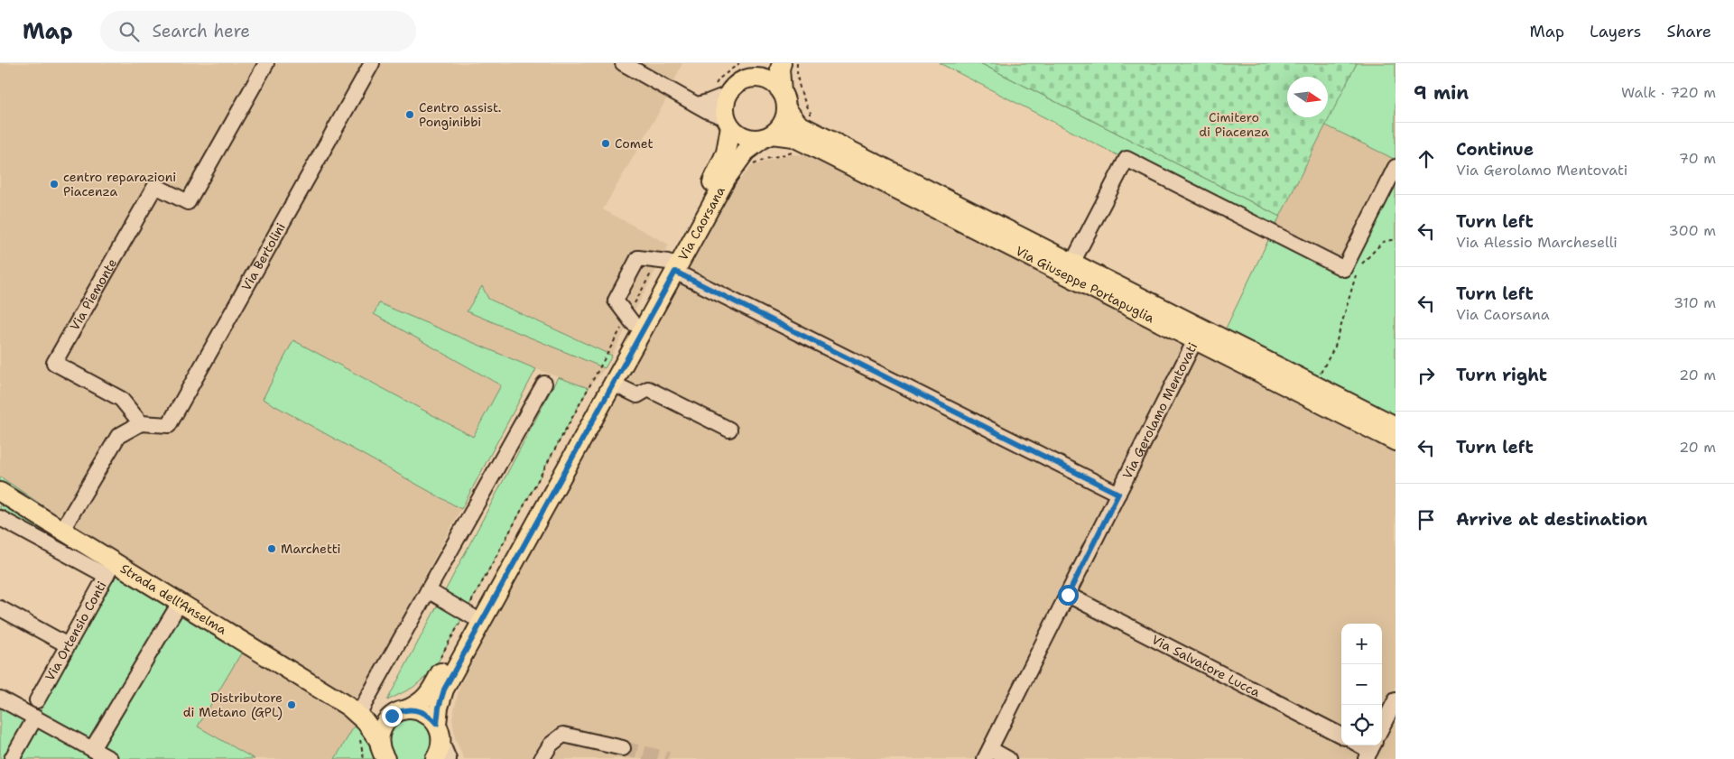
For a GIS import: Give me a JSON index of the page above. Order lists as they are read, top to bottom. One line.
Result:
{"streets":{"main road":["Via Caorsana","Via Giuseppe Portapuglia","Strada dell'Anselma"],"street":["Via Bertolini","Via Piemonte","Via Gerolamo Mentovati","Via Ortensio Conti","Via Salvatore Lucca"]},"crossings":[["Via Caorsana","Via Giuseppe Portapuglia"],["Via Caorsana","Strada dell'Anselma"],["Via Bertolini","Via Piemonte"],["Via Giuseppe Portapuglia","Via Gerolamo Mentovati"],["Via Gerolamo Mentovati","Via Salvatore Lucca"],["Strada dell'Anselma","Via Ortensio Conti"]],"parks":["Cimitero di Piacenza"],"places":["Centro assist. Ponginibbi","Comet","centro reparazioni Piacenza","Marchetti","Distributore di Metano (GPL)"],"north":"right","page":{"header":"Map","search":"Search here","nav":["Map","Layers","Share"],"heading":["9 min","Walk · 720 m"],"list":[["Continue","Via Gerolamo Mentovati","70 m"],["Turn left","Via Alessio Marcheselli","300 m"],["Turn left","Via Caorsana","310 m"],["Turn right","20 m"],["Turn left","20 m"],"Arrive at destination"],"map_buttons":["+","−"]}}
